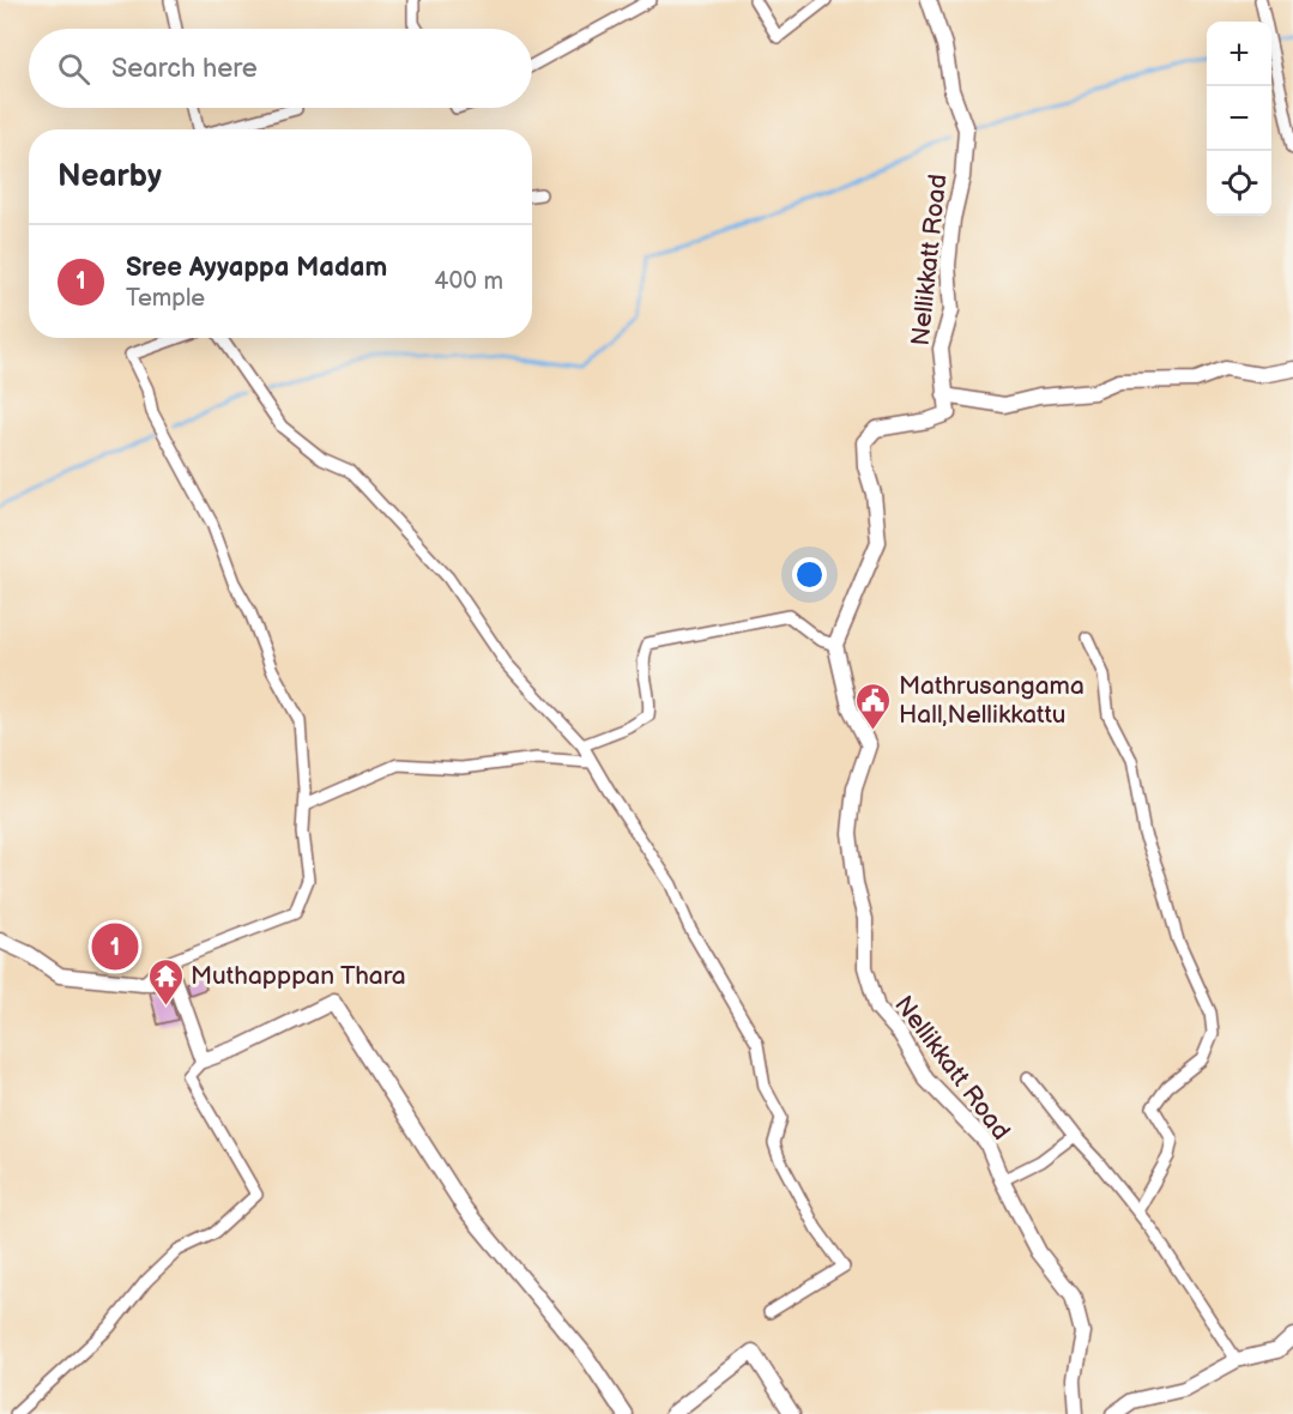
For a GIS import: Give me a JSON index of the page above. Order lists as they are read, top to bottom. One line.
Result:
{"streets":{"street":["Nellikkatt Road"]},"places":{"public building":["Mathrusangama Hall,Nellikkattu"],"temple":["Muthapppan Thara"]},"page":{"map_buttons":["+","−"],"search":"Search here","heading":"Nearby","list":[{"mark":"1","name":"Sree Ayyappa Madam","note":"Temple","value":"400 m"}],"pins":"1"}}
